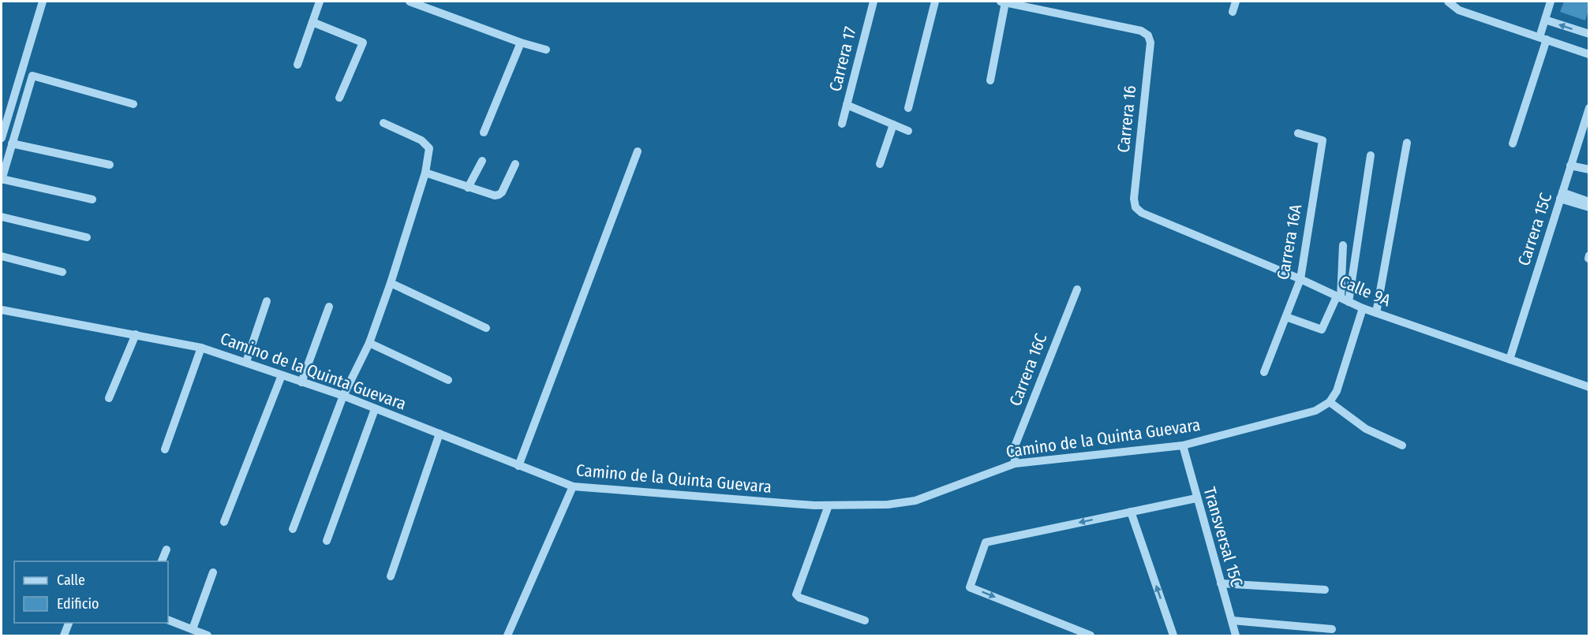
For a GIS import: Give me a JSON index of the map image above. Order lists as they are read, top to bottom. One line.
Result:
{"streets":{"street":["Carrera 17","Carrera 16","Carrera 15C","Carrera 16A","Calle 9A","Carrera 16C","Camino de la Quinta Guevara","Transversal 15C"]},"crossings":[["Carrera 16","Calle 9A"],["Carrera 15C","Calle 9A"],["Carrera 16A","Calle 9A"],["Carrera 16C","Camino de la Quinta Guevara"],["Camino de la Quinta Guevara","Transversal 15C"]],"legend":["Calle","Edificio"]}
